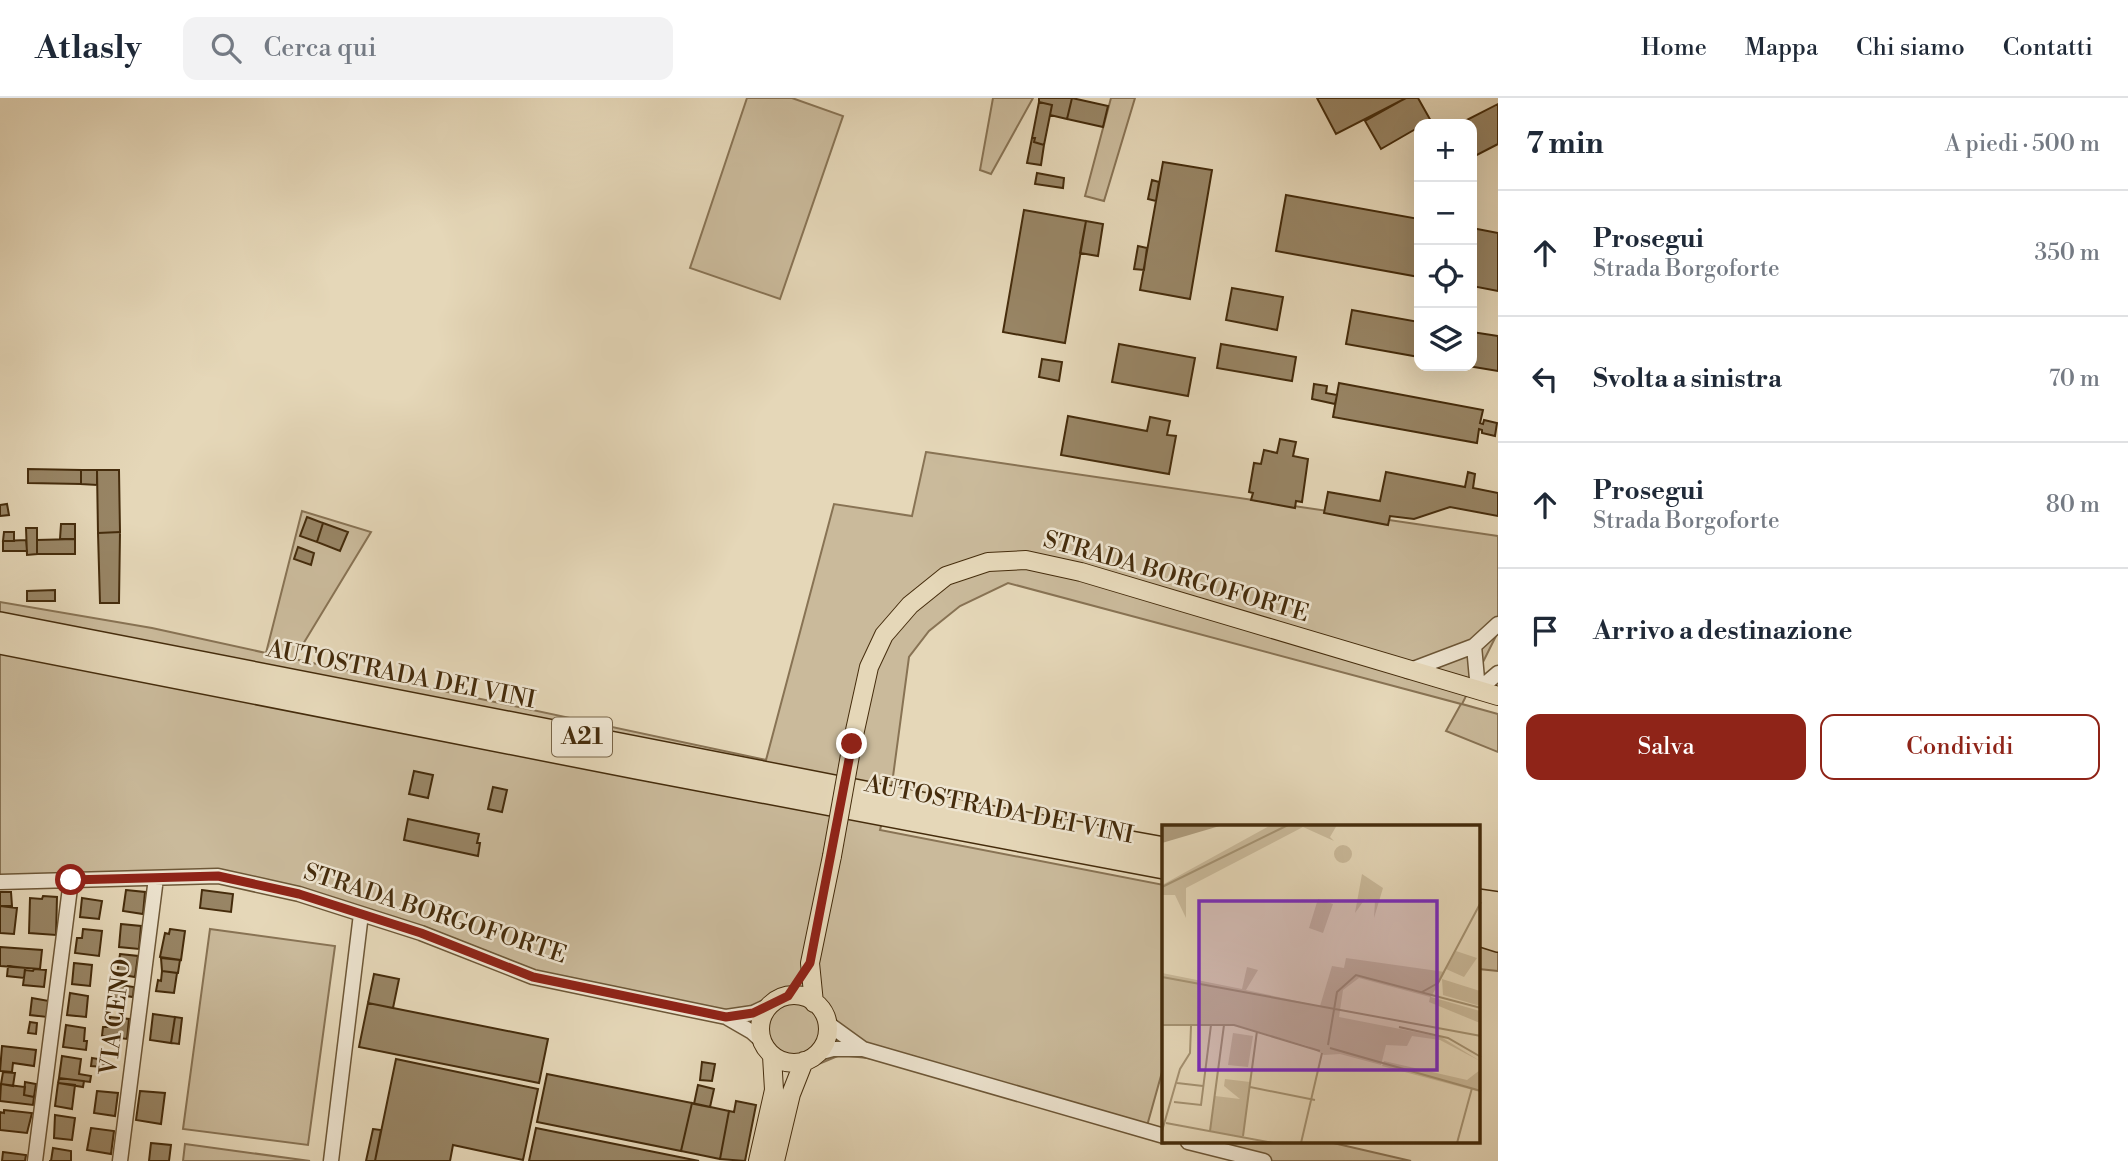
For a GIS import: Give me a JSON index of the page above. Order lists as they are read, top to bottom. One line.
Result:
{"streets":{"highway":["AUTOSTRADA DEI VINI","A21"],"main road":["STRADA BORGOFORTE"],"street":["VIA CENO"]},"crossings":[["STRADA BORGOFORTE","VIA CENO"]],"page":{"header":"Atlasly","search":"Cerca qui","nav":["Home","Mappa","Chi siamo","Contatti"],"heading":["7 min","A piedi · 500 m"],"map_buttons":["+","−"],"list":[["Prosegui","Strada Borgoforte","350 m"],["Svolta a sinistra","70 m"],["Prosegui","Strada Borgoforte","80 m"],"Arrivo a destinazione"],"buttons":["Salva","Condividi"]}}
